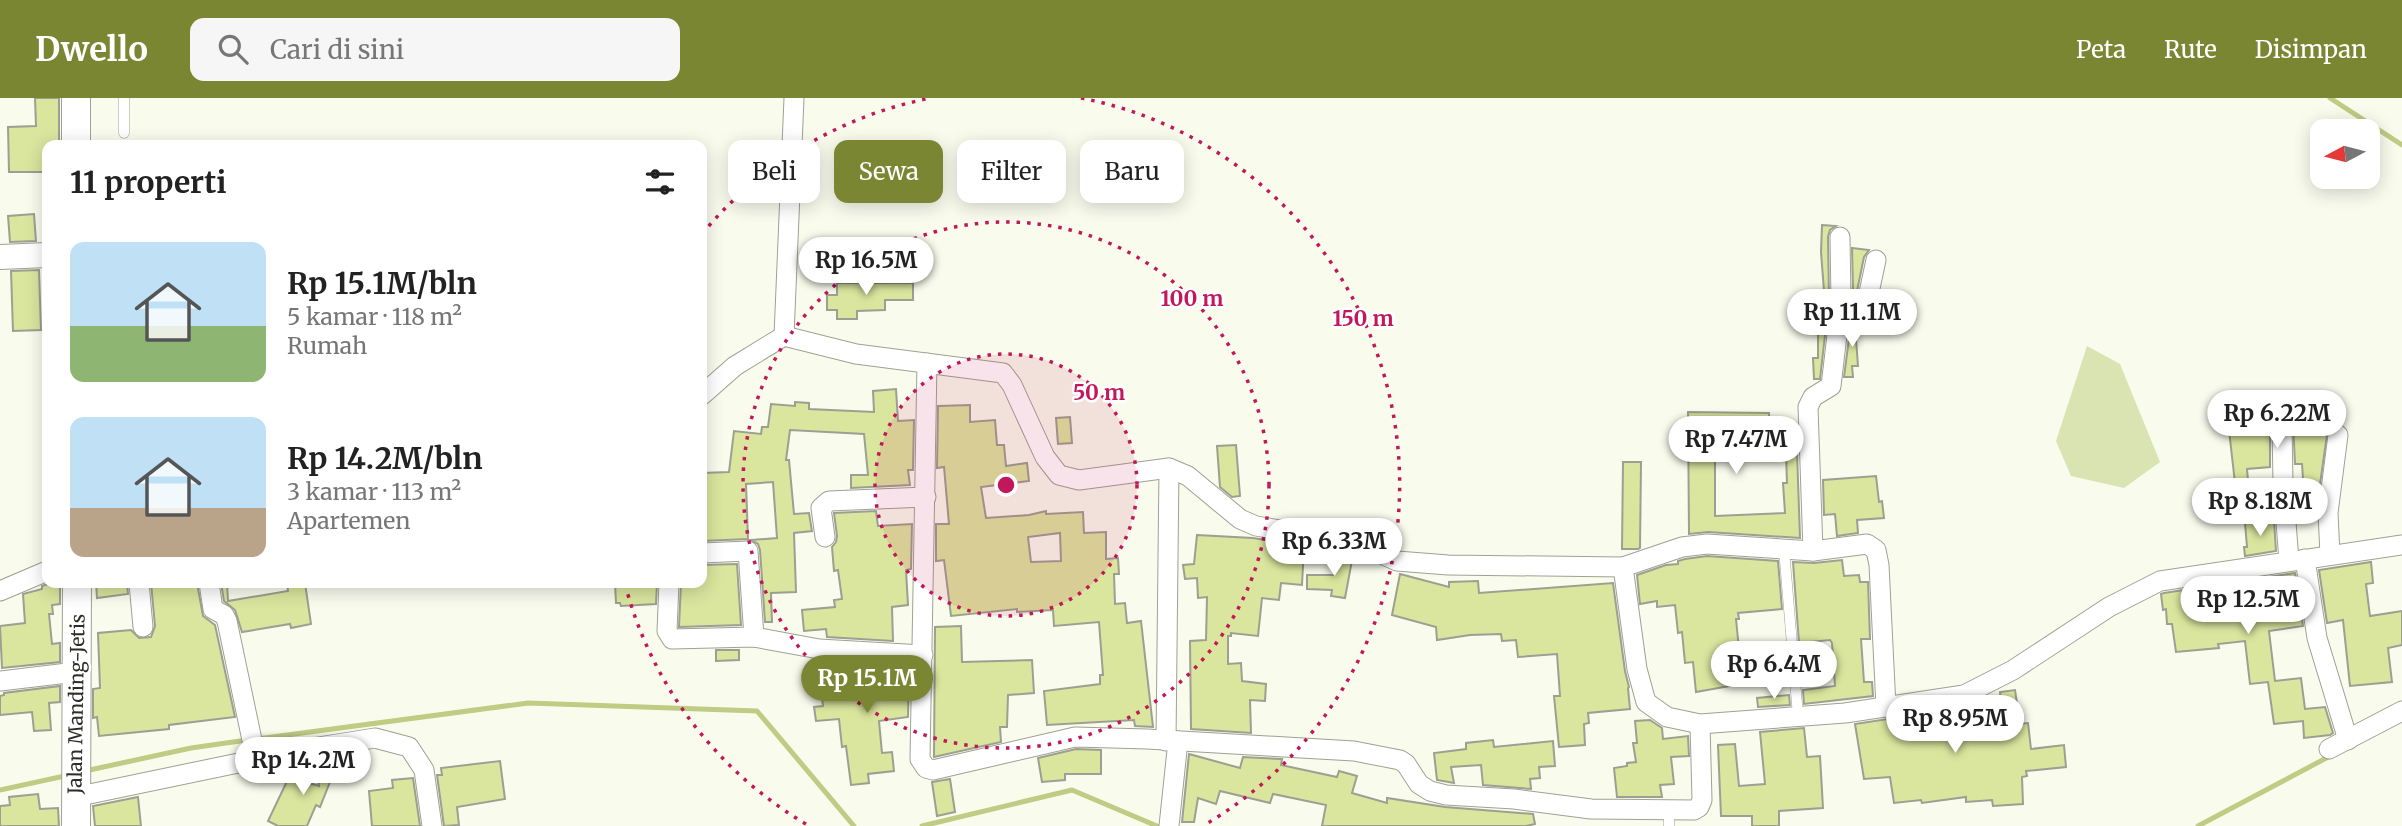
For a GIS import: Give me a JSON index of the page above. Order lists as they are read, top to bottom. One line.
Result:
{"streets":{"main road":["Jalan Manding-Jetis"]},"north":"left","page":{"header":"Dwello","search":"Cari di sini","nav":["Peta","Rute","Disimpan"],"chip":["Beli","Sewa","Filter","Baru"],"heading":"11 properti","list":[{"name":"Rp 15.1M/bln","note":"5 kamar · 118 m² · Rumah"},{"name":"Rp 14.2M/bln","note":"3 kamar · 113 m² · Apartemen"}],"price":["Rp 16.5M","Rp 11.1M","Rp 6.22M","Rp 7.47M","Rp 8.18M","Rp 6.33M","Rp 12.5M","Rp 6.4M","Rp 15.1M","Rp 8.95M","Rp 14.2M"]},"rings":["100 m","150 m","50 m"]}
